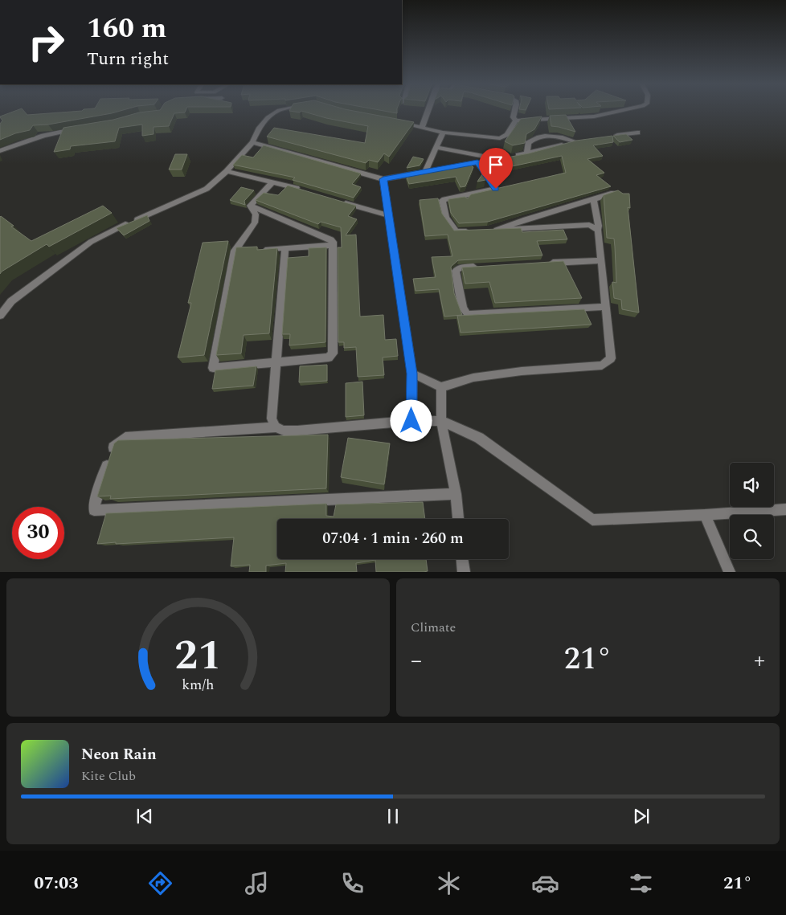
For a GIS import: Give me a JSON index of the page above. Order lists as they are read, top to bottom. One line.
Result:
{"page":{"turn":["160 m","Turn right"],"limit":"30","trip":"07:04 · 1 min · 260 m","tile":"Climate","heat":["−","21°","+"],"song":["Neon Rain","Kite Club"],"tabs":["07:03","21°"],"gauge":["21","km/h"]}}
